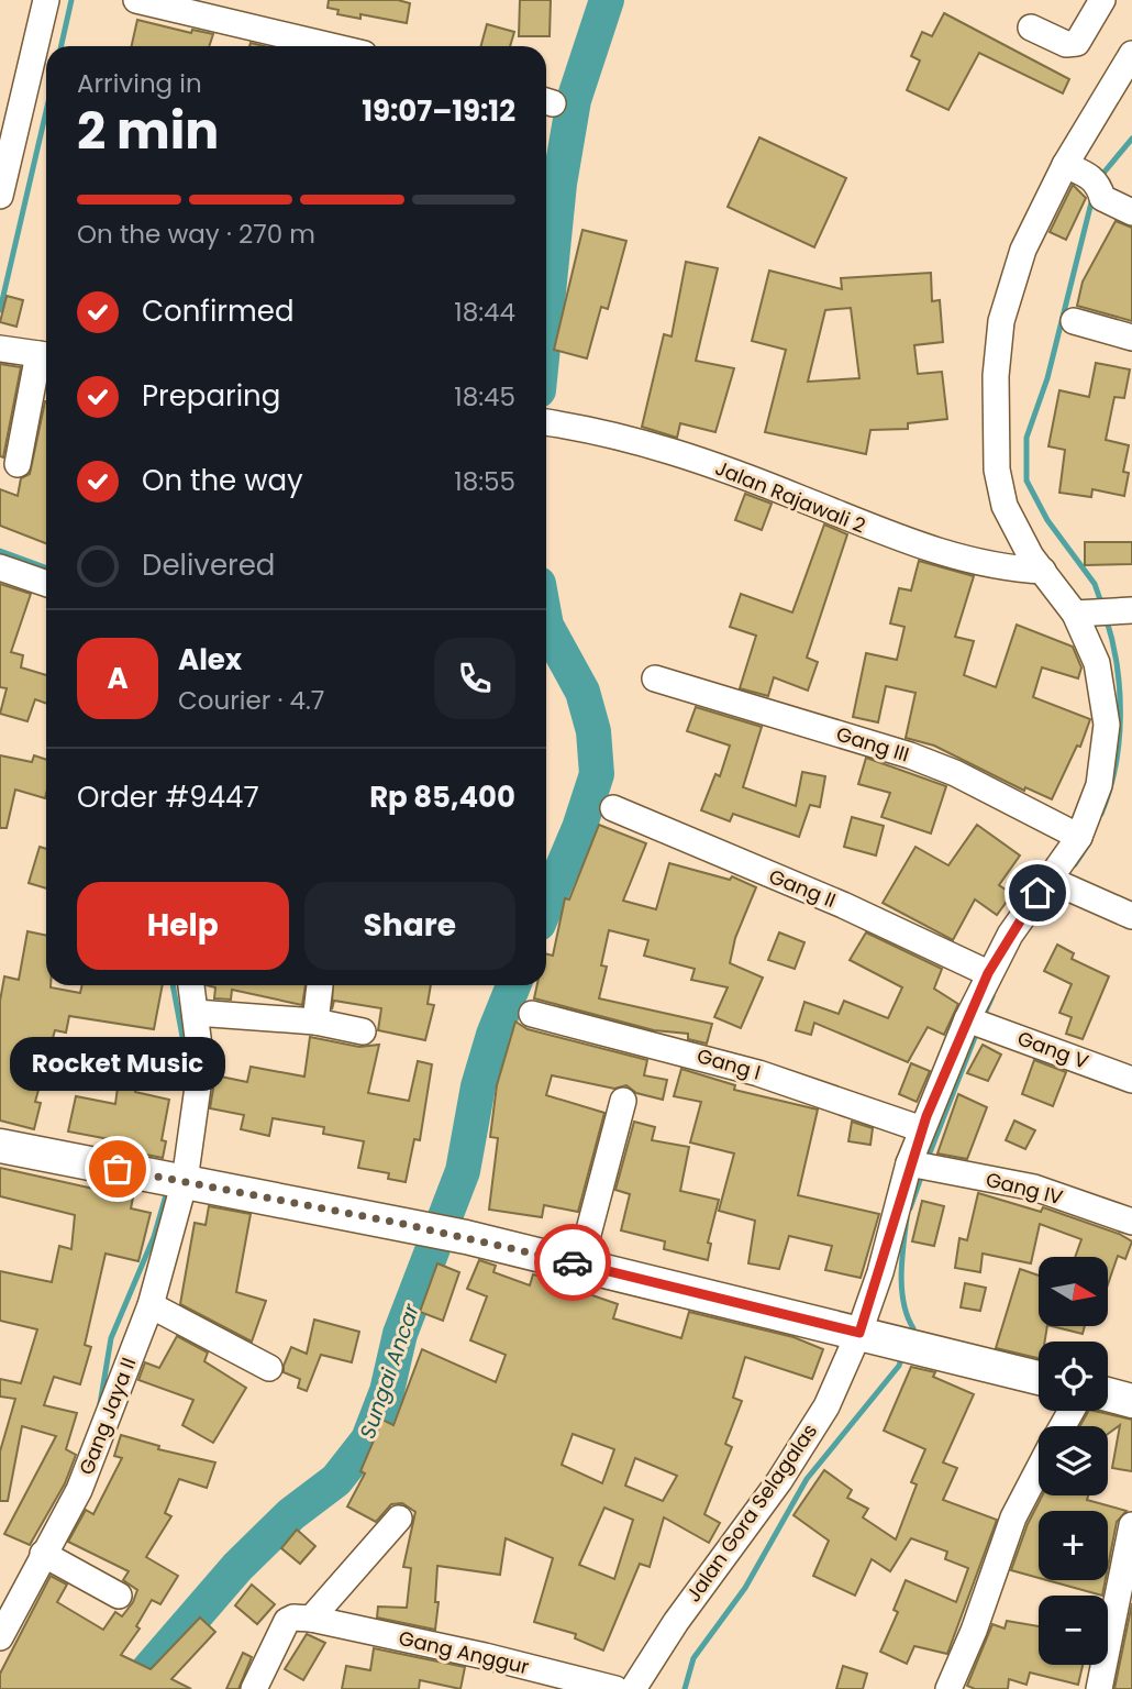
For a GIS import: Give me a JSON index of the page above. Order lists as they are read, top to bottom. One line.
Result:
{"streets":{"street":["Jalan Rajawali 2","Gang III","Gang II","Gang V","Gang I","Gang IV","Gang Jaya II","Jalan Gora Selagalas","Gang Anggur"]},"crossings":[["Jalan Rajawali 2","Jalan Gora Selagalas"],["Gang III","Jalan Gora Selagalas"],["Gang II","Jalan Gora Selagalas"],["Gang V","Jalan Gora Selagalas"],["Gang I","Jalan Gora Selagalas"],["Gang IV","Jalan Gora Selagalas"]],"water":["Sungai Ancar"],"places":["Rocket Music"],"north":"right","page":{"heading":["2 min","Arriving in","19:07–19:12"],"panel":["Alex","Courier · 4.7","Order #9447","Rp 85,400"],"bar":"On the way · 270 m","list":[["Confirmed","18:44"],["Preparing","18:45"],["On the way","18:55"],"Delivered"],"round":"A","buttons":["Help","Share"],"bubble":"Rocket Music","map_buttons":["+","−"]}}
